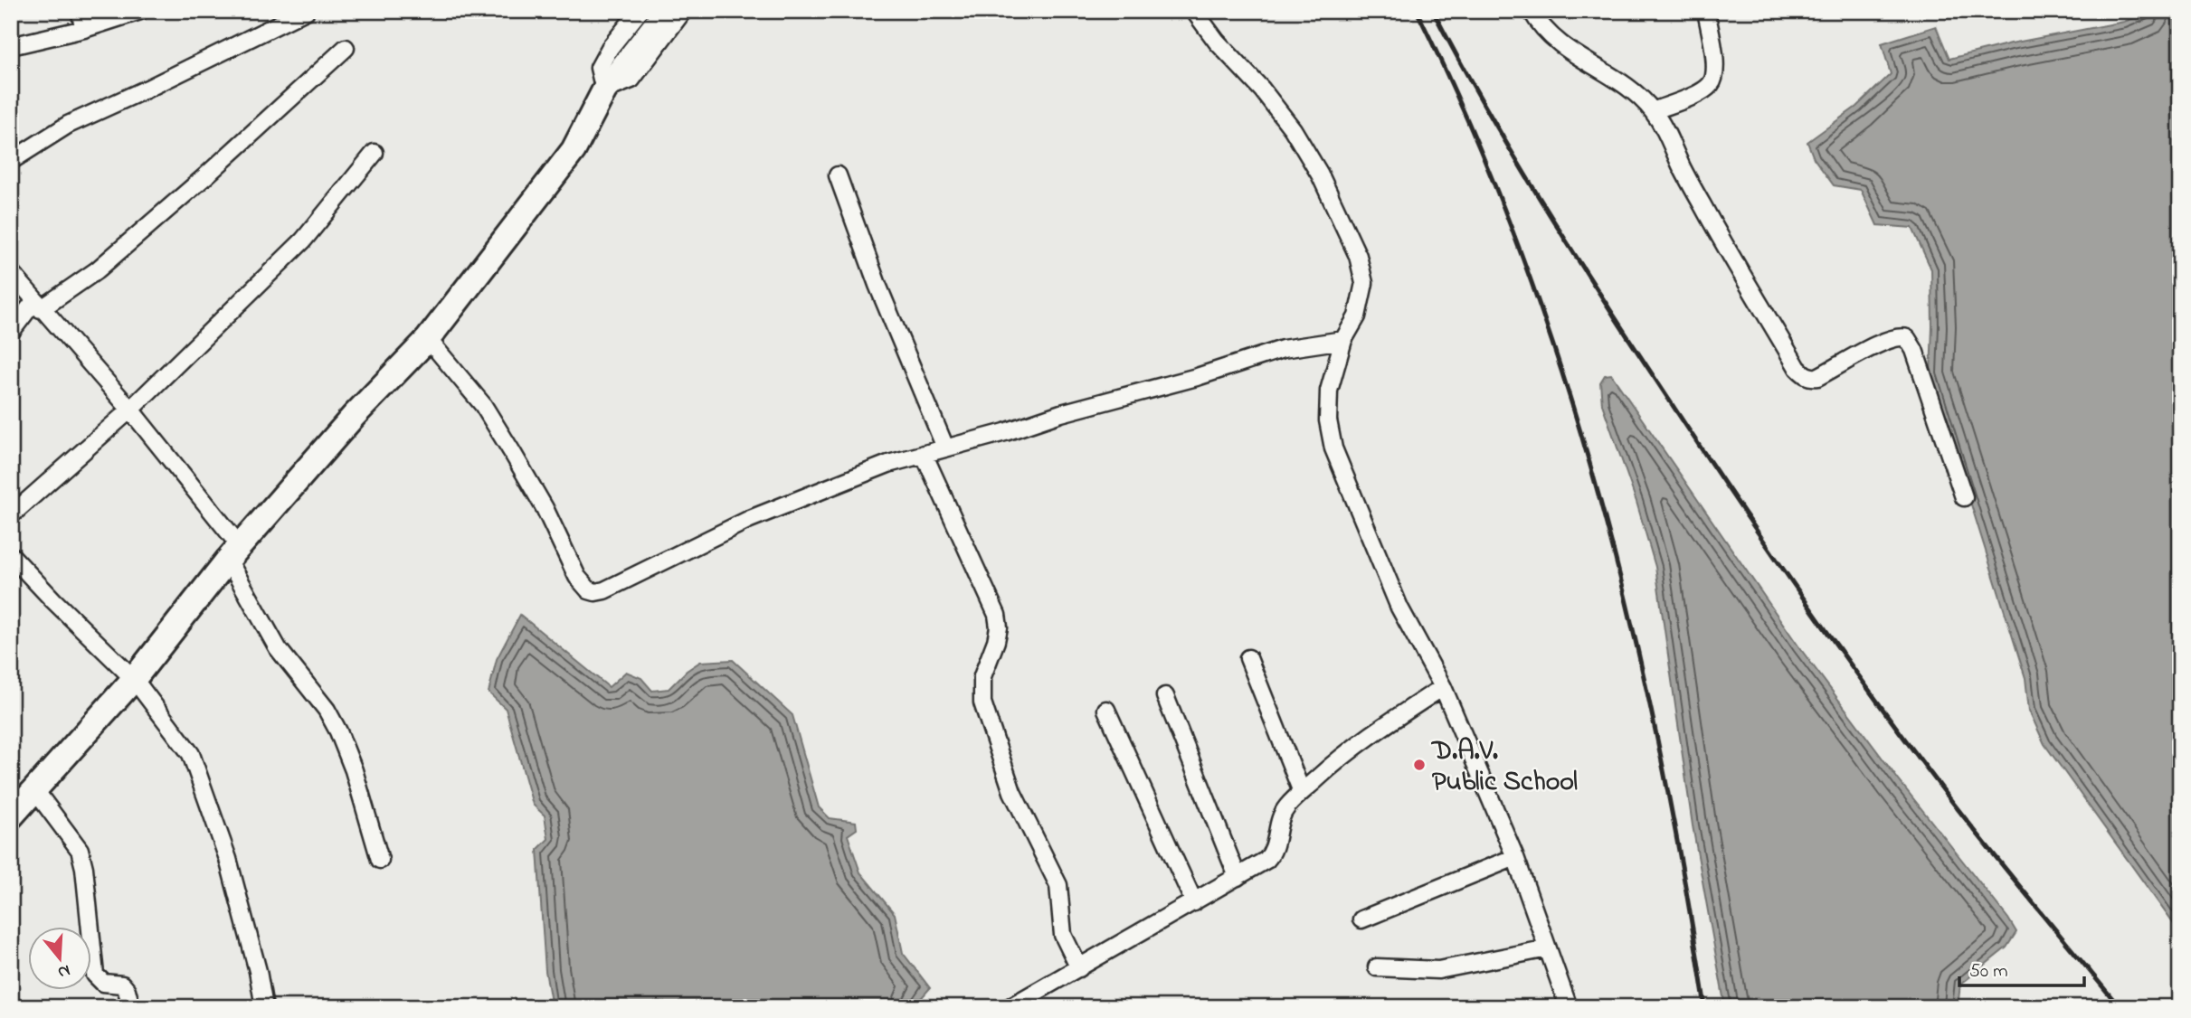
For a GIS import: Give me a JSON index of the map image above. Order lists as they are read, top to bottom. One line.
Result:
{"places":["D.A.V. Public School"],"scale_bar":"50 m","north":"bottom"}
